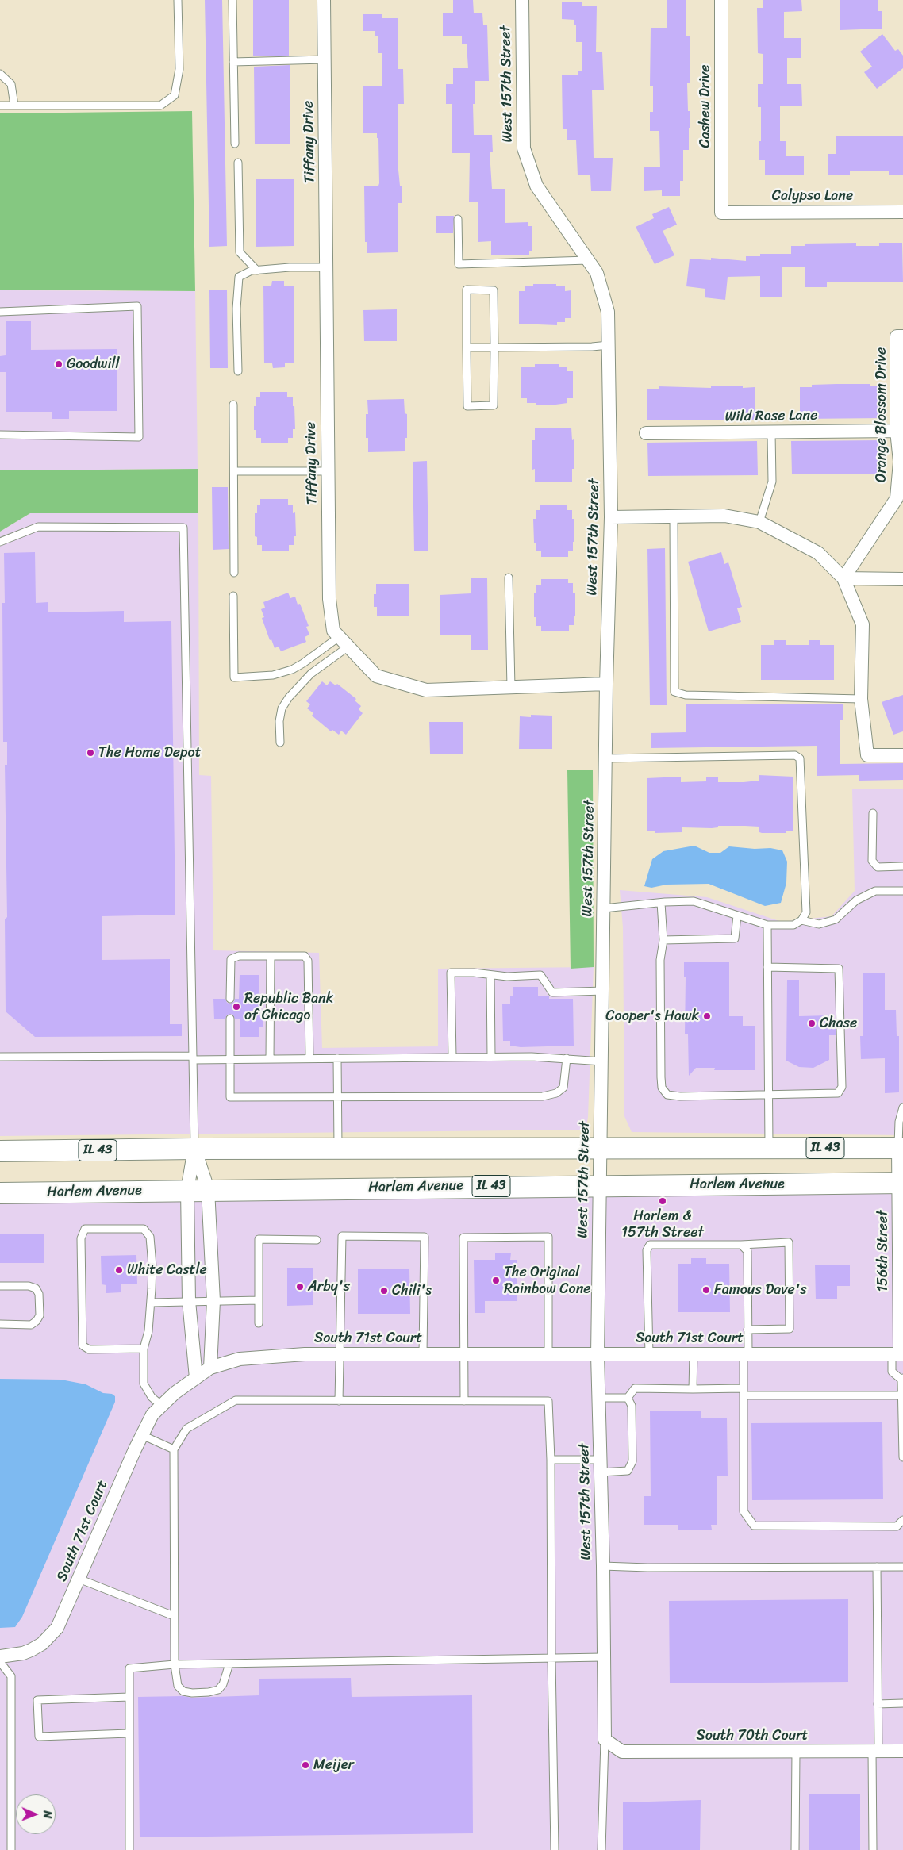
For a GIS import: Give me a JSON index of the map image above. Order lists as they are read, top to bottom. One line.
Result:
{"streets":{"main road":["IL 43","Harlem Avenue"],"street":["West 157th Street","Cashew Drive","Tiffany Drive","Calypso Lane","Orange Blossom Drive","Wild Rose Lane","156th Street","South 71st Court","South 70th Court"]},"crossings":[["West 157th Street","Tiffany Drive"],["West 157th Street","IL 43"],["West 157th Street","Harlem Avenue"],["West 157th Street","South 71st Court"],["West 157th Street","South 70th Court"],["Cashew Drive","Calypso Lane"],["Orange Blossom Drive","Wild Rose Lane"],["IL 43","156th Street"],["Harlem Avenue","156th Street"],["156th Street","South 71st Court"]],"places":["Goodwill","The Home Depot","Republic Bank of Chicago","Cooper's Hawk","Chase","Harlem & 157th Street","White Castle","The Original Rainbow Cone","Arby's","Famous Dave's","Chili's","Meijer"],"north":"right"}
